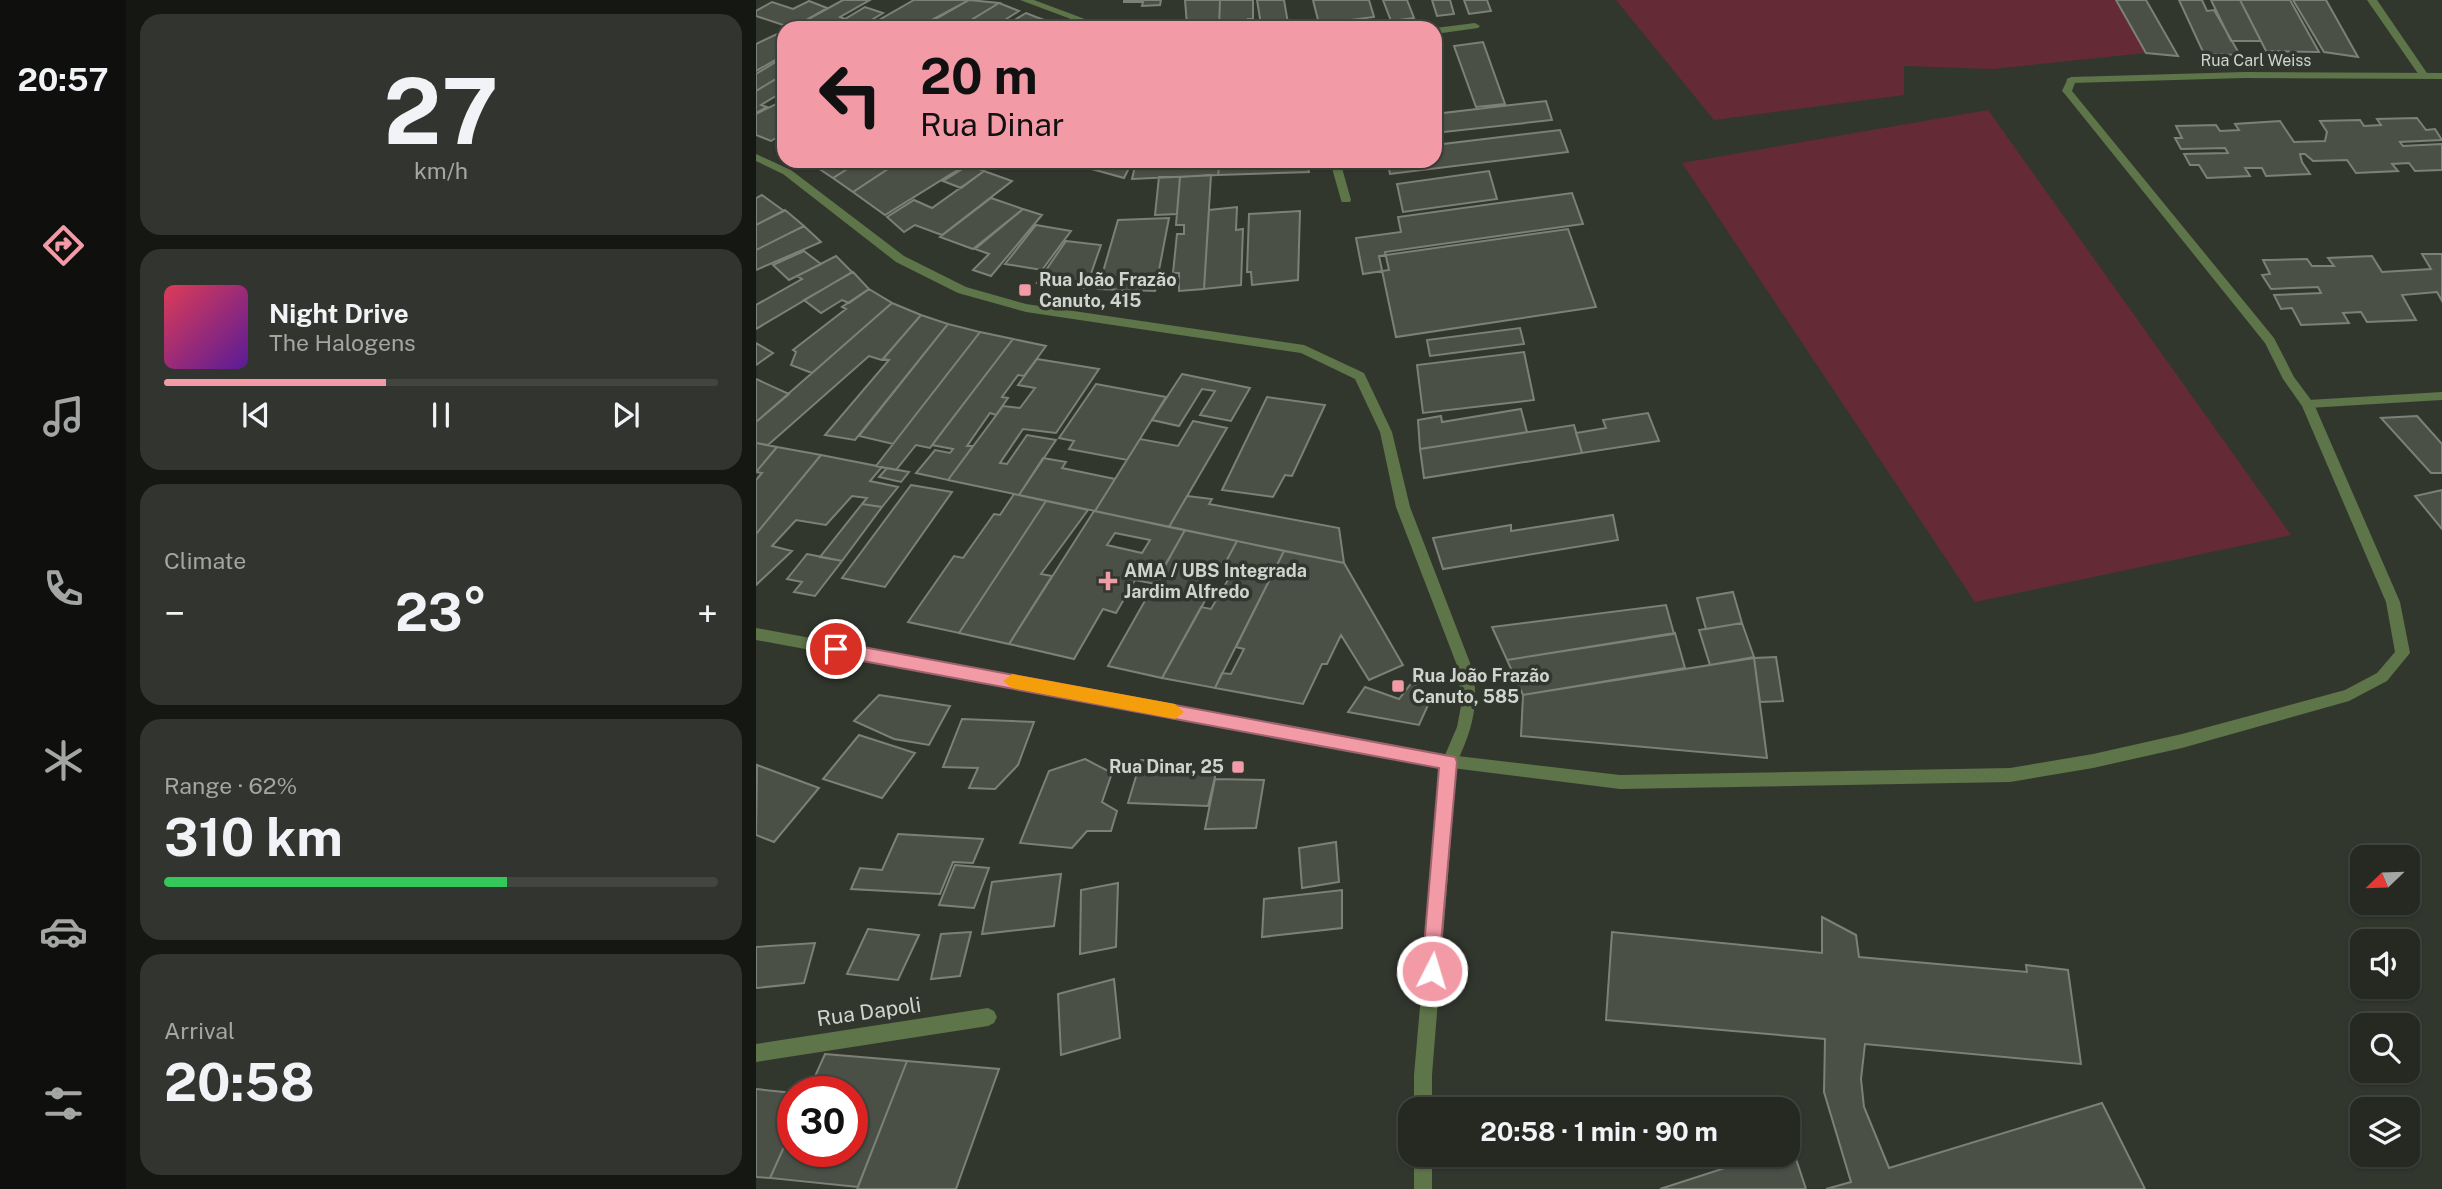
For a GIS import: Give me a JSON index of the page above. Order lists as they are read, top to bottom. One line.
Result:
{"streets":{"street":["Rua Carl Weiss","Rua Dapoli"]},"places":{"transit":["Rua João Frazão Canuto, 415","Rua João Frazão Canuto, 585","Rua Dinar, 25"],"health":["AMA / UBS Integrada Jardim Alfredo"]},"north":"bottom left","page":{"tabs":"20:57","tile":[["27","km/h"],"Climate",["Range · 62%","310 km"],["Arrival","20:58"]],"turn":["20 m","Rua Dinar"],"song":["Night Drive","The Halogens"],"heat":["−","23°","+"],"limit":"30","trip":"20:58 · 1 min · 90 m"}}
